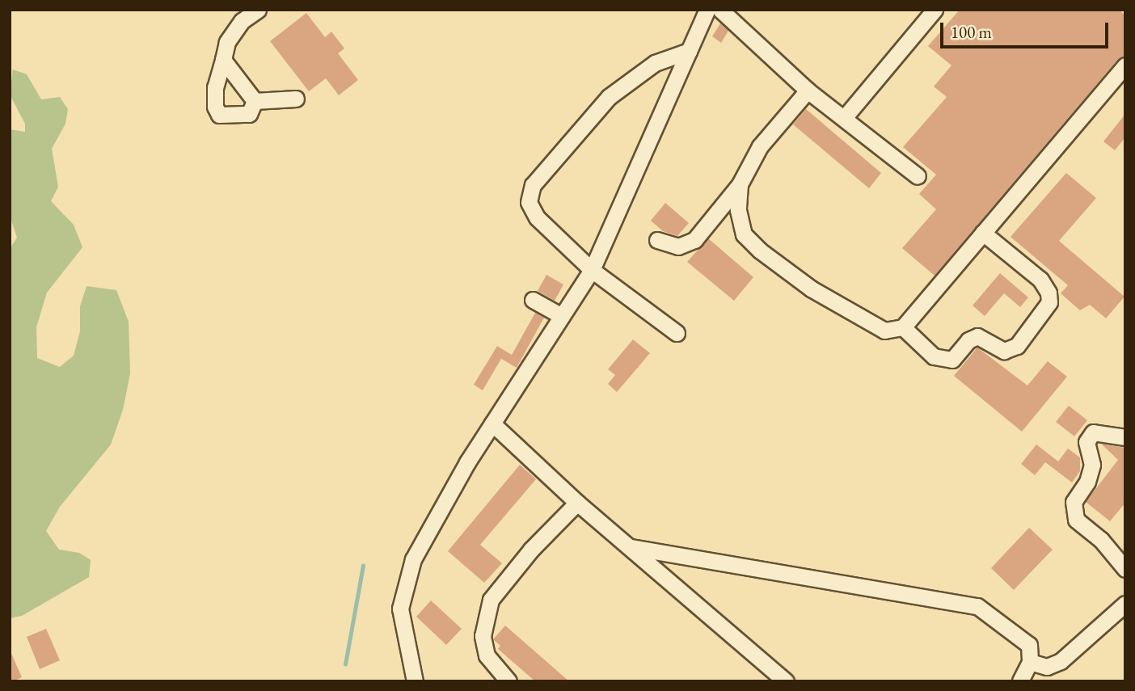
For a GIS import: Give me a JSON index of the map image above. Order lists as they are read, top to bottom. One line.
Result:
{"scale_bar":"100 m"}
